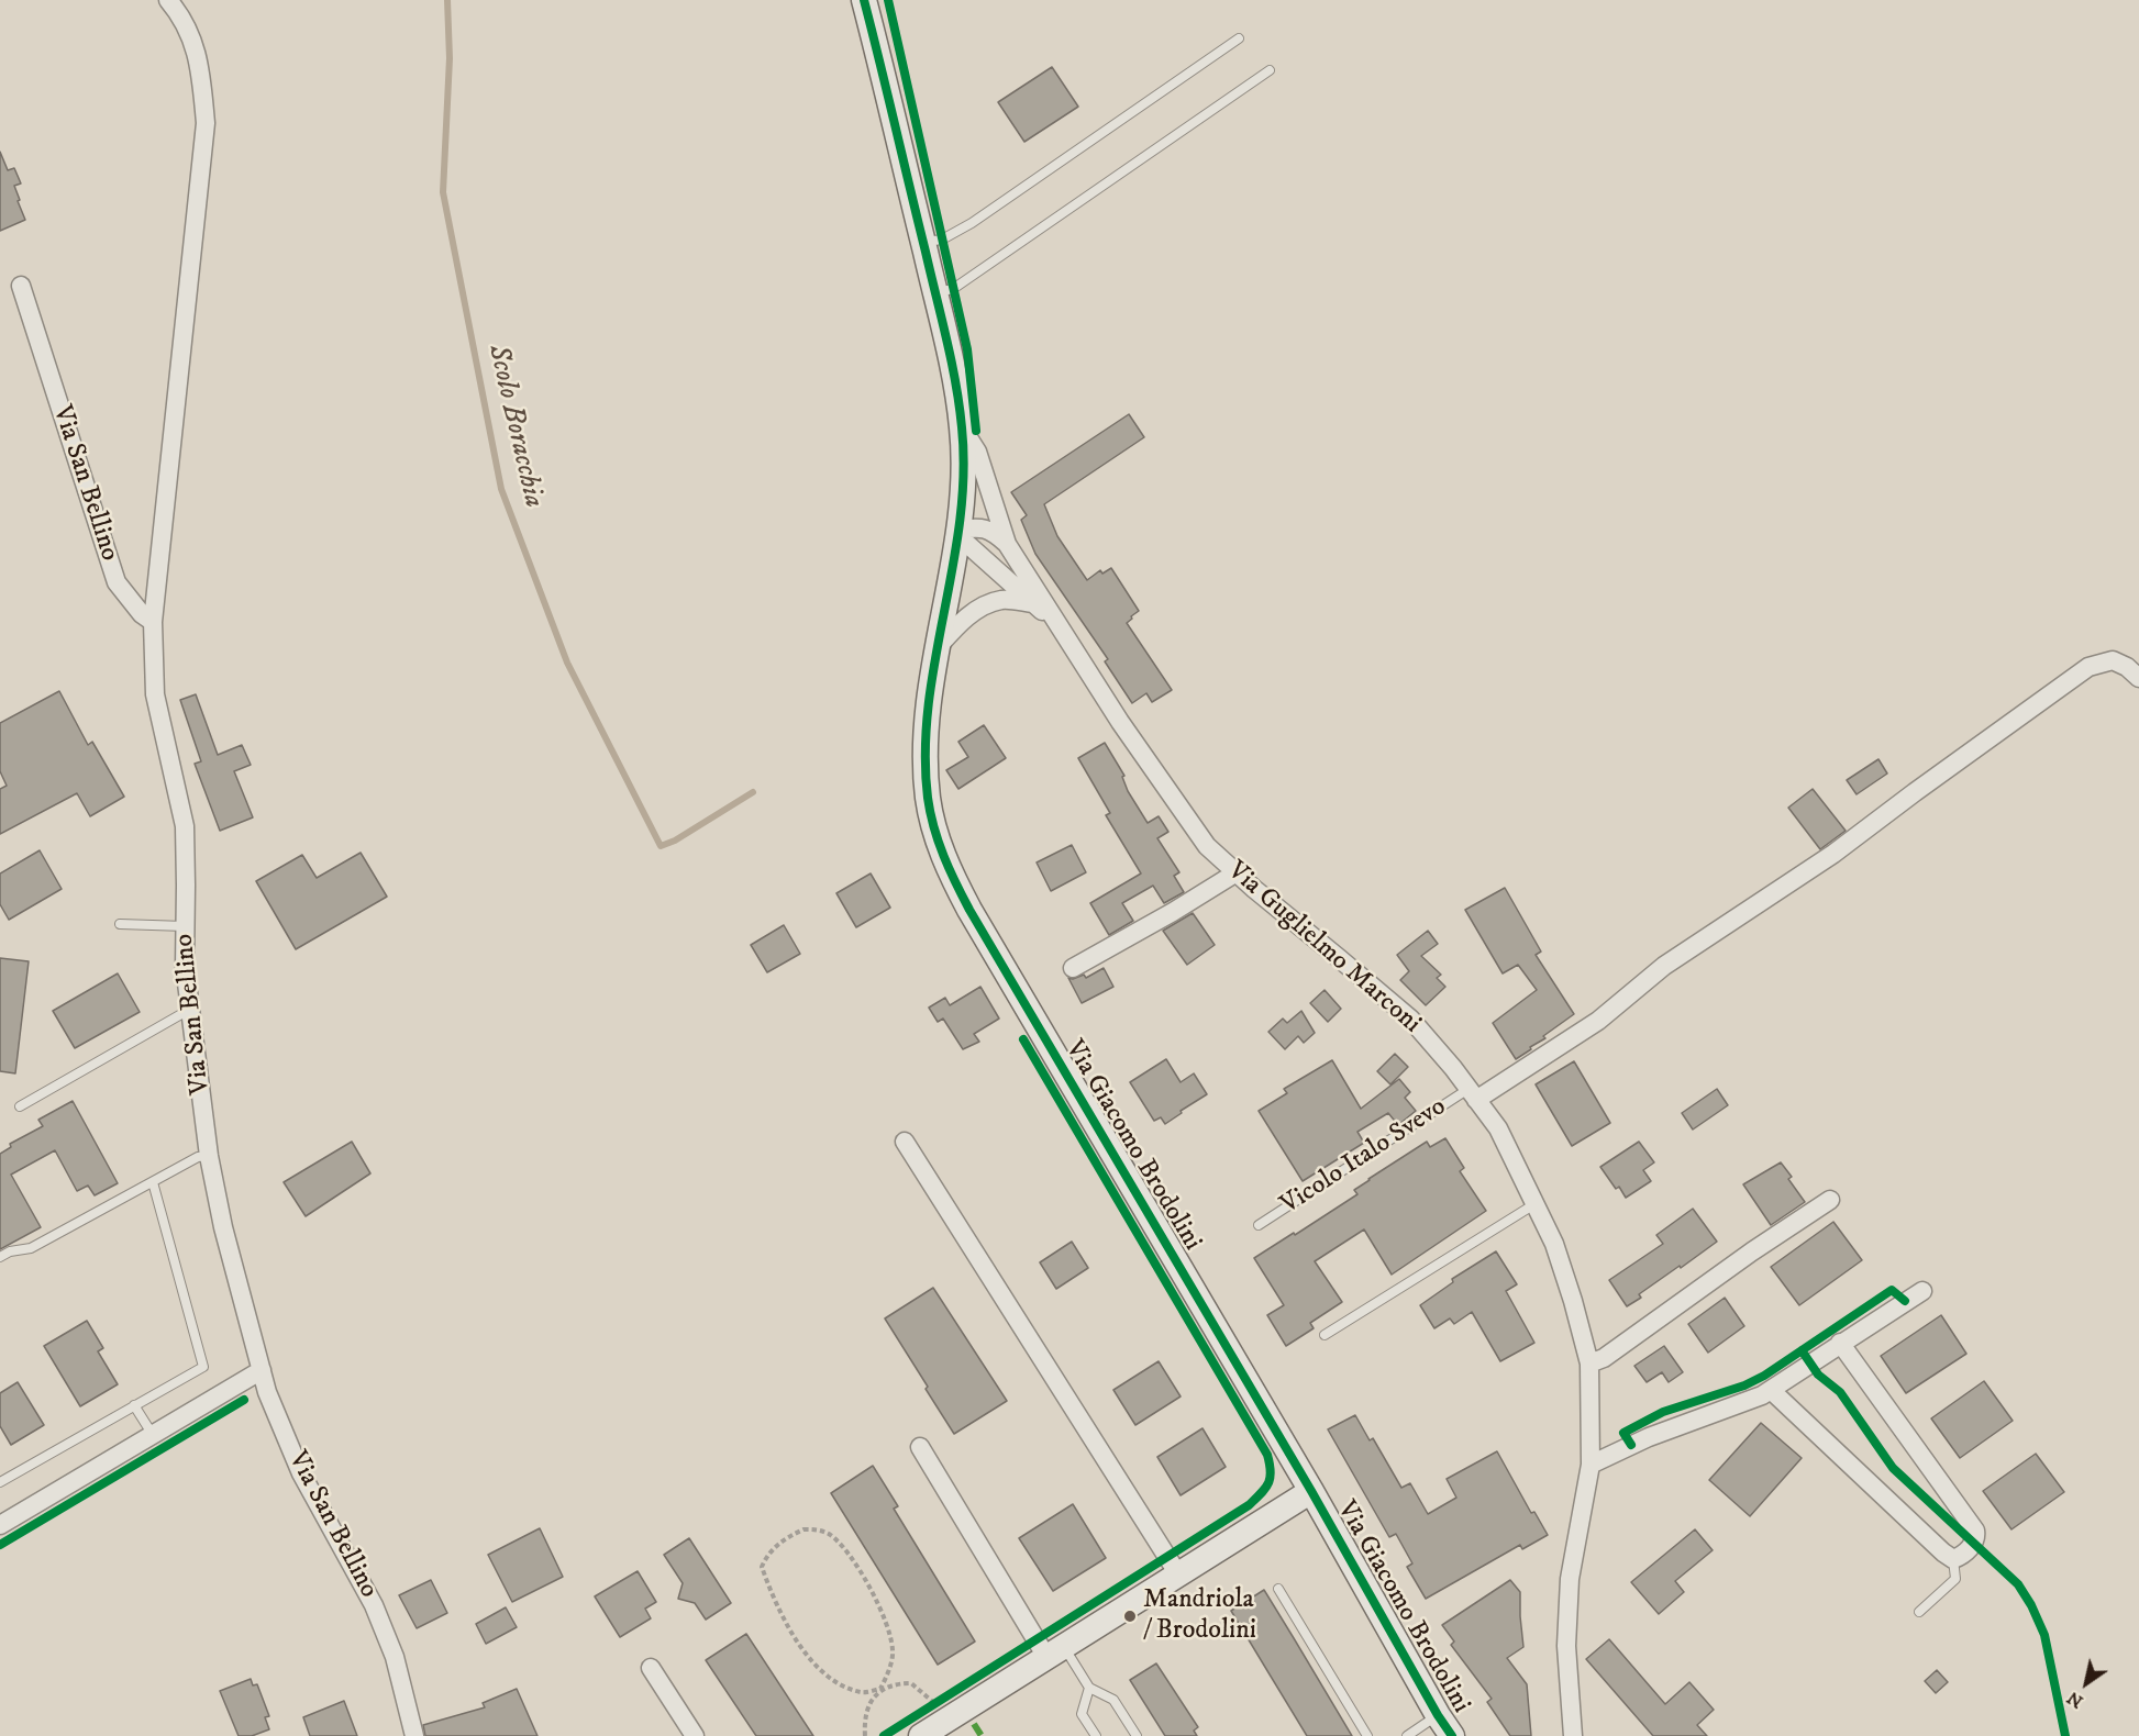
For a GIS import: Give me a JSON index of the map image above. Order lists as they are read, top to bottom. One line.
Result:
{"streets":{"street":["Via San Bellino","Via Guglielmo Marconi","Via Giacomo Brodolini"],"lane":["Vicolo Italo Svevo"]},"crossings":[["Via Guglielmo Marconi","Via Giacomo Brodolini"],["Via Guglielmo Marconi","Vicolo Italo Svevo"]],"water":["Scolo Boracchia"],"places":["Mandriola / Brodolini"],"north":"bottom left"}
